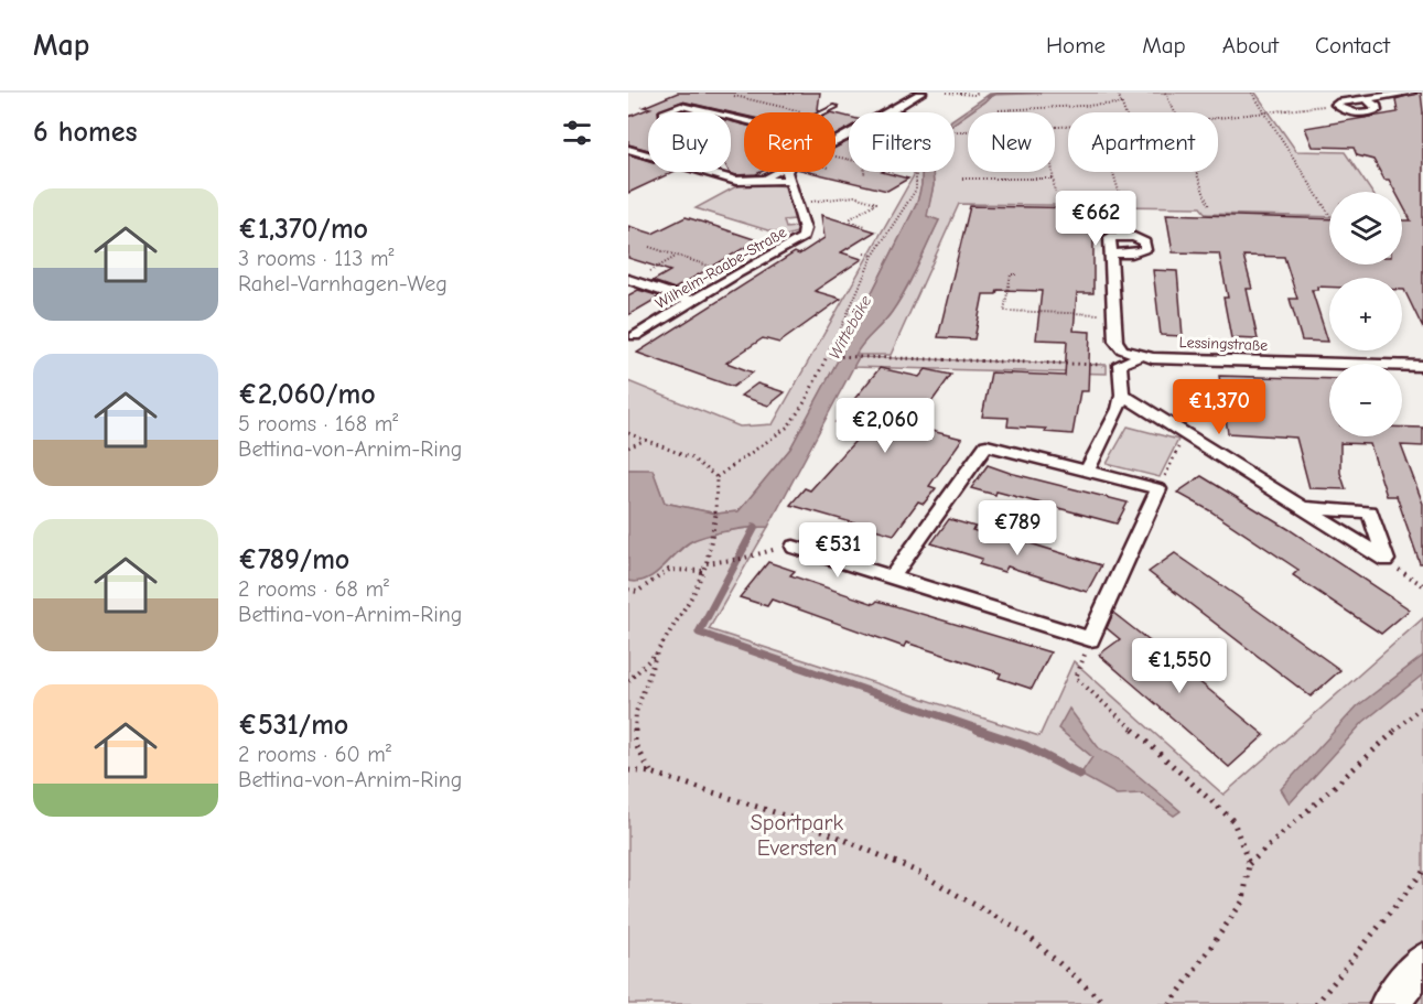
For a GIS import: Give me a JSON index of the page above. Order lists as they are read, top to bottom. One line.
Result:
{"streets":{"street":["Wilhelm-Raabe-Straße","Lessingstraße"]},"water":["Wittebäke"],"parks":["Sportpark Eversten"],"page":{"header":"Map","nav":["Home","Map","About","Contact"],"heading":"6 homes","chip":["Buy","Rent","Filters","New","Apartment"],"list":[{"name":"€1,370/mo","note":"3 rooms · 113 m² · Rahel-Varnhagen-Weg"},{"name":"€2,060/mo","note":"5 rooms · 168 m² · Bettina-von-Arnim-Ring"},{"name":"€789/mo","note":"2 rooms · 68 m² · Bettina-von-Arnim-Ring"},{"name":"€531/mo","note":"2 rooms · 60 m² · Bettina-von-Arnim-Ring"}],"price":["€662","€1,370","€2,060","€789","€531","€1,550"],"map_buttons":["+","−"]}}
